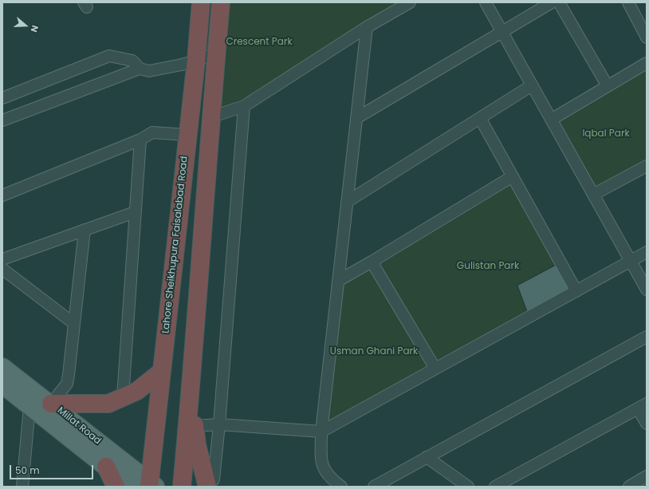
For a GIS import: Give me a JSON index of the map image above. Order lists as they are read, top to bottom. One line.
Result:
{"streets":{"highway":["Lahore Sheikhupura Faisalabad Road"],"main road":["Millat Road"]},"crossings":[["Lahore Sheikhupura Faisalabad Road","Millat Road"]],"parks":["Crescent Park","Iqbal Park","Gulistan Park","Usman Ghani Park"],"scale_bar":"50 m","north":"right"}
